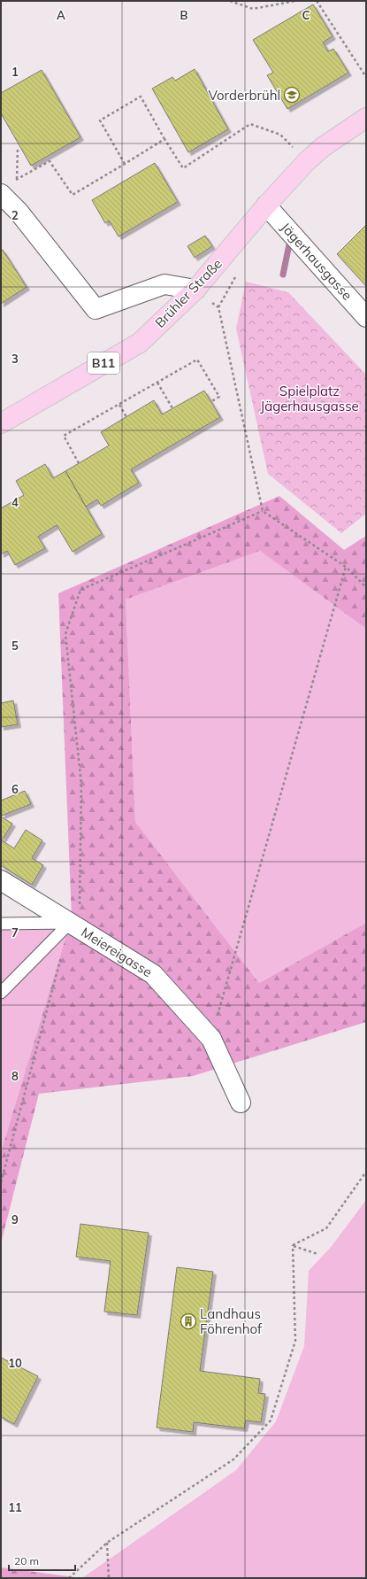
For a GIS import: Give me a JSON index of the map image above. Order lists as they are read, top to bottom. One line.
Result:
{"streets":{"main road":["Brühler Straße","B11"],"street":["Jägerhausgasse","Meiereigasse"]},"crossings":[["Jägerhausgasse","Brühler Straße"]],"parks":["Spielplatz Jägerhausgasse"],"places":{"school or university":["Vorderbrühl"],"building":["Landhaus Föhrenhof"]},"scale_bar":"20 m","grid":{"columns":["A","B","C"],"rows":["1","2","3","4","5","6","7","8","9","10","11"]}}
